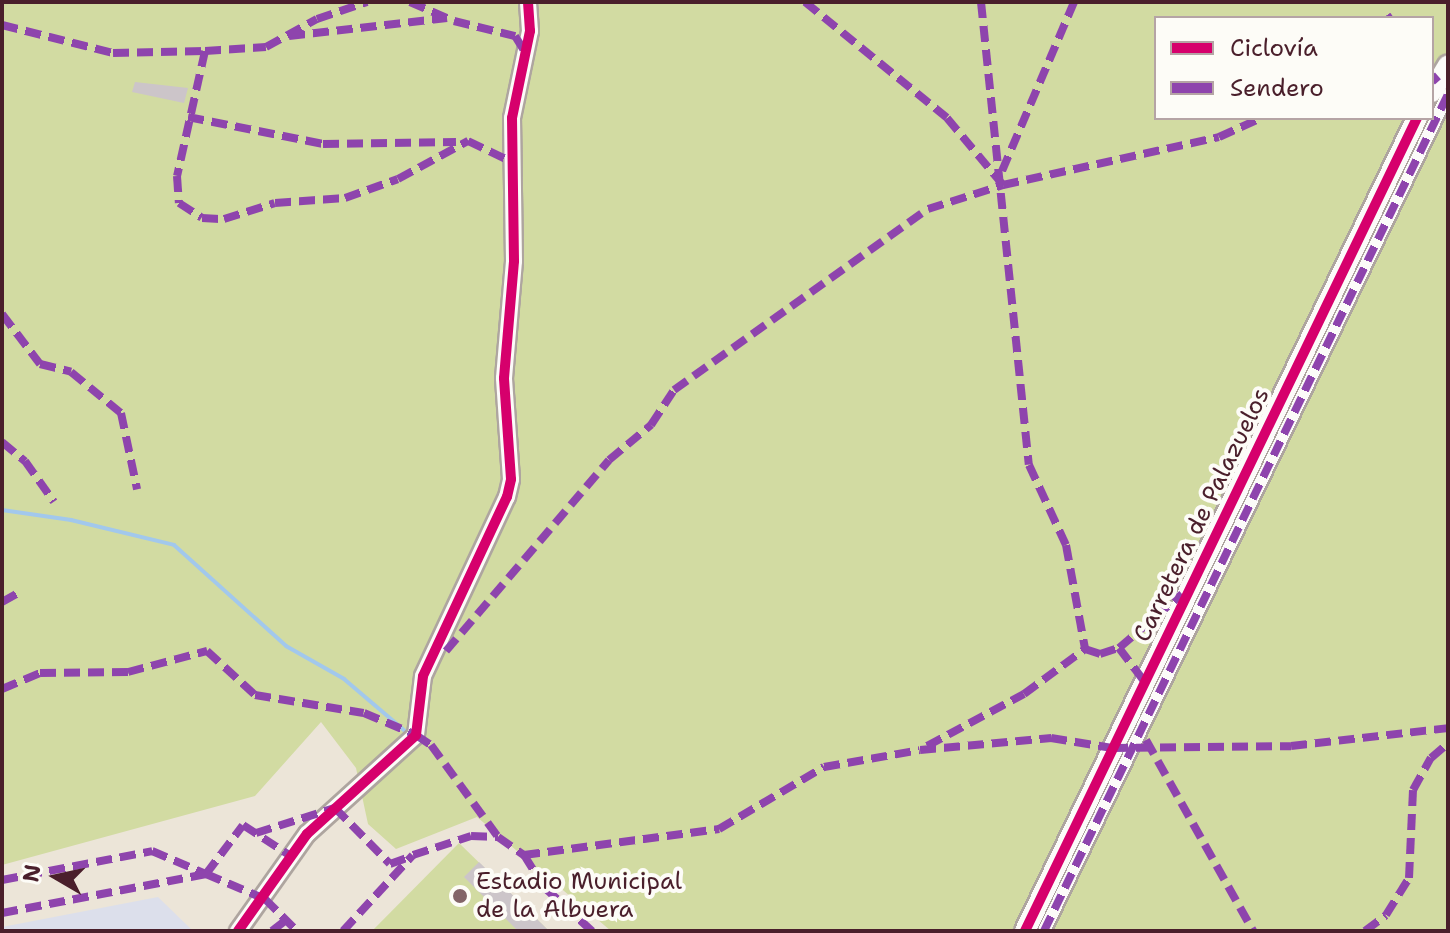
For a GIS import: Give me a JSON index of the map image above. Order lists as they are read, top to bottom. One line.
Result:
{"streets":{"street":["Carretera de Palazuelos"]},"places":["Estadio Municipal de la Albuera"],"legend":["Ciclovía","Sendero"],"north":"left"}
